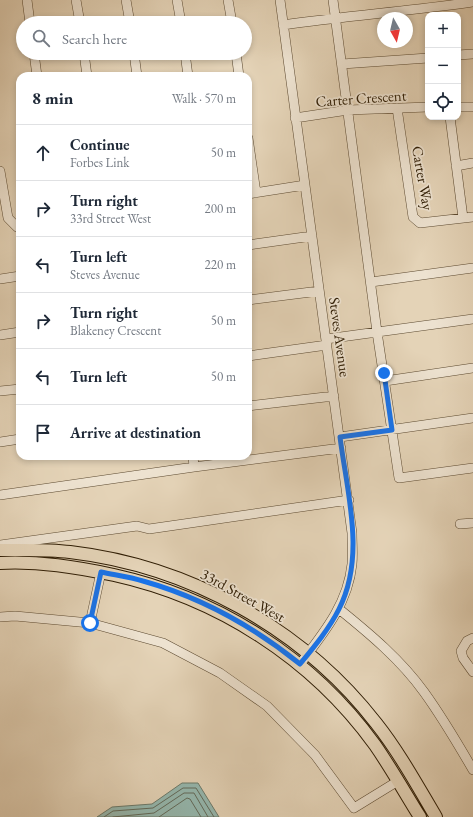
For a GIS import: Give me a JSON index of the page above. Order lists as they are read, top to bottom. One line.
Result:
{"streets":{"main road":["33rd Street West"],"street":["Carter Crescent","Carter Way","Steves Avenue"]},"crossings":[["Carter Crescent","Carter Way"],["Carter Crescent","Steves Avenue"],["Steves Avenue","33rd Street West"]],"north":"bottom","page":{"map_buttons":["+","−"],"search":"Search here","heading":["8 min","Walk · 570 m"],"list":[["Continue","Forbes Link","50 m"],["Turn right","33rd Street West","200 m"],["Turn left","Steves Avenue","220 m"],["Turn right","Blakeney Crescent","50 m"],["Turn left","50 m"],"Arrive at destination"]}}
